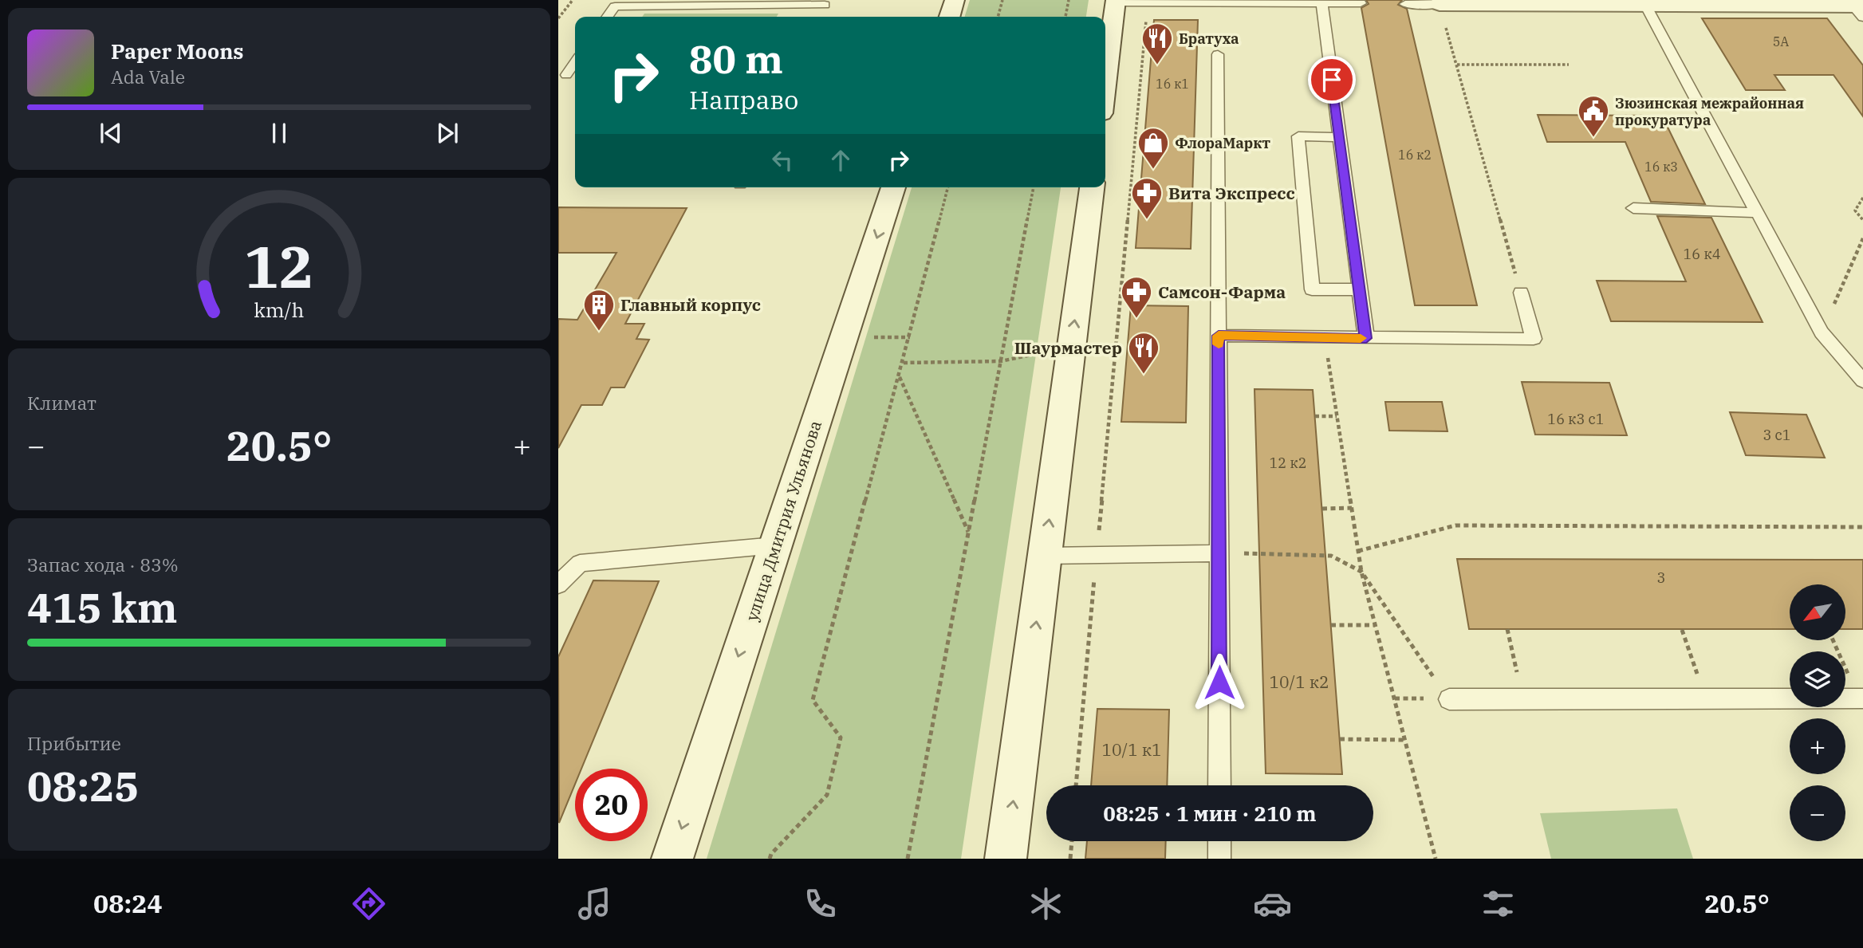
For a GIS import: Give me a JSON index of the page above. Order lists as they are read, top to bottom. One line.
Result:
{"streets":{"main road":["улица Дмитрия Ульянова"]},"places":{"restaurant":["Братуха","Шаурмастер"],"public building":["Зюзинская межрайонная прокуратура"],"shop":["ФлораМаркт"],"pharmacy":["Вита Экспресс","Самсон-Фарма"],"building":["Главный корпус"]},"house_numbers":["5А","16 к1","16 к2","16 к3","16 к4","16 к3 с1","3 с1","12 к2","3","10/1 к2","10/1 к1"],"north":"bottom left","page":{"turn":["80 m","Направо"],"song":["Paper Moons","Ada Vale"],"tile":["Климат",["Запас хода · 83%","415 km"],["Прибытие","08:25"]],"heat":["−","20.5°","+"],"map_buttons":["+","−"],"limit":"20","trip":"08:25 · 1 мин · 210 m","tabs":["08:24","20.5°"],"gauge":["12","km/h"]}}
